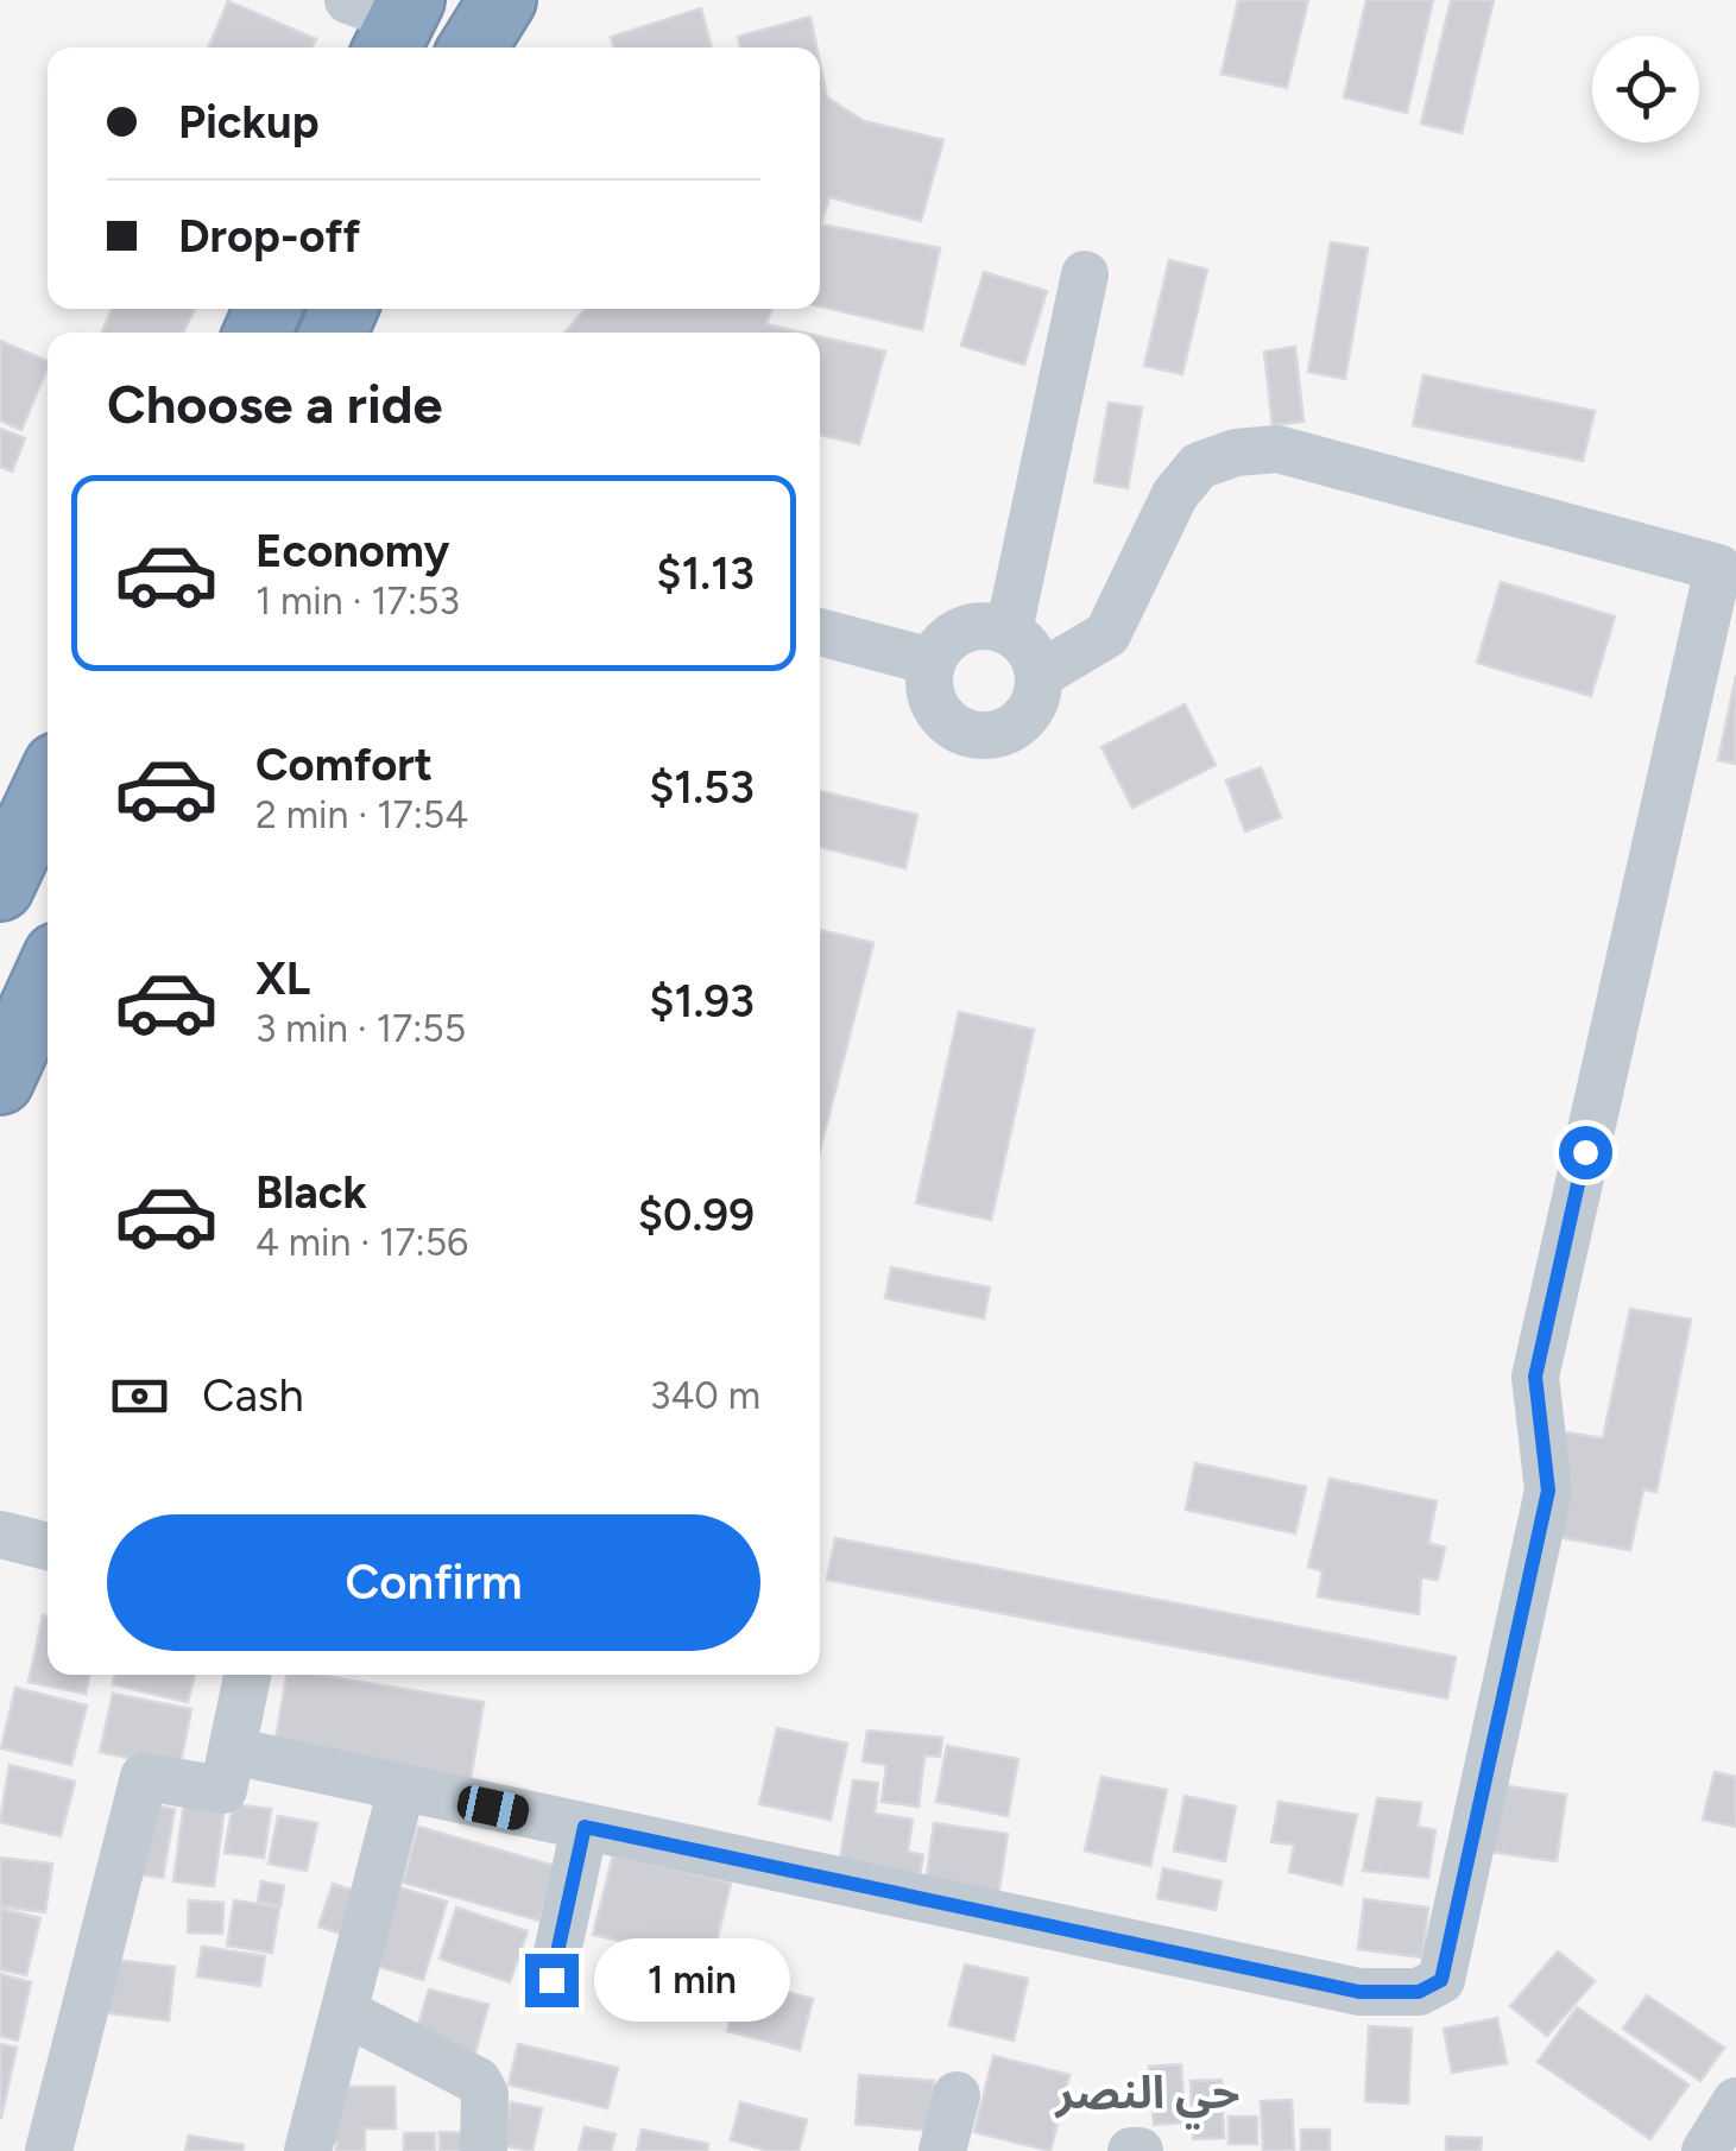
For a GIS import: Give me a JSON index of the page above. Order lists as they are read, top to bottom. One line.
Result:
{"districts":["حي النصر"],"page":{"banner":["Pickup","Drop-off"],"heading":"Choose a ride","list":[{"name":"Economy","note":"1 min · 17:53","value":"$1.13"},{"name":"Comfort","note":"2 min · 17:54","value":"$1.53"},{"name":"XL","note":"3 min · 17:55","value":"$1.93"},{"name":"Black","note":"4 min · 17:56","value":"$0.99"}],"pay":["Cash","340 m"],"buttons":"Confirm","bubble":"1 min"}}
